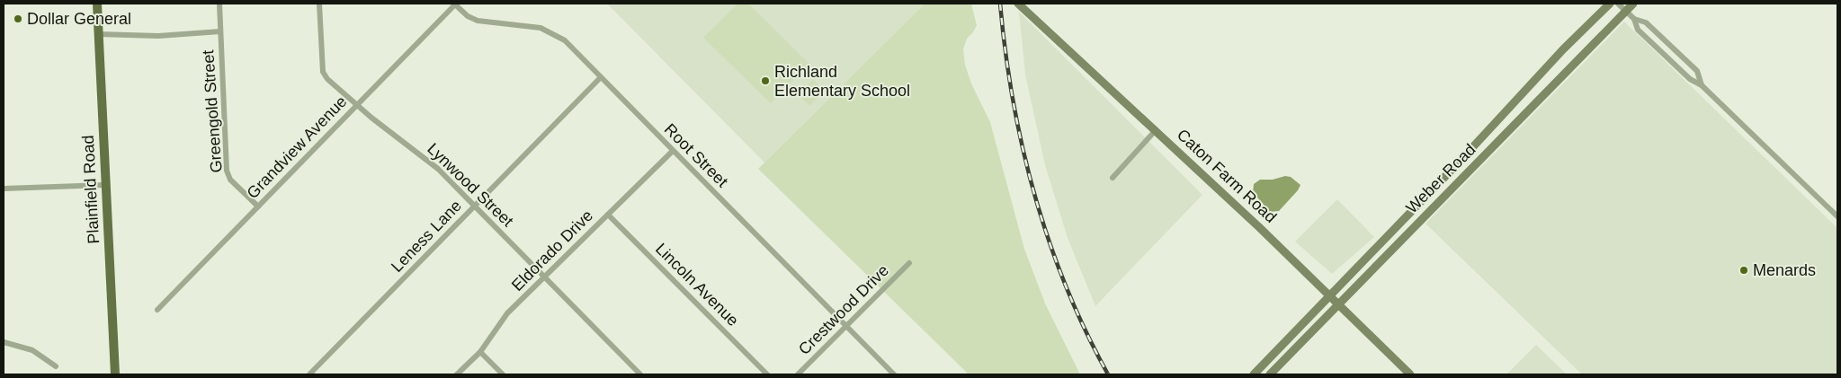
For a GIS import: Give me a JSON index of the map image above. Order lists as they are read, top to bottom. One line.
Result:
{"streets":{"main road":["Caton Farm Road","Weber Road","Plainfield Road"],"street":["Greengold Street","Grandview Avenue","Root Street","Lynwood Street","Leness Lane","Eldorado Drive","Lincoln Avenue","Crestwood Drive"]},"crossings":[["Greengold Street","Grandview Avenue"],["Grandview Avenue","Root Street"],["Grandview Avenue","Lynwood Street"],["Root Street","Leness Lane"],["Root Street","Eldorado Drive"],["Root Street","Crestwood Drive"],["Caton Farm Road","Weber Road"],["Lynwood Street","Leness Lane"],["Lynwood Street","Eldorado Drive"],["Eldorado Drive","Lincoln Avenue"]],"places":["Dollar General","Richland Elementary School","Menards"]}
